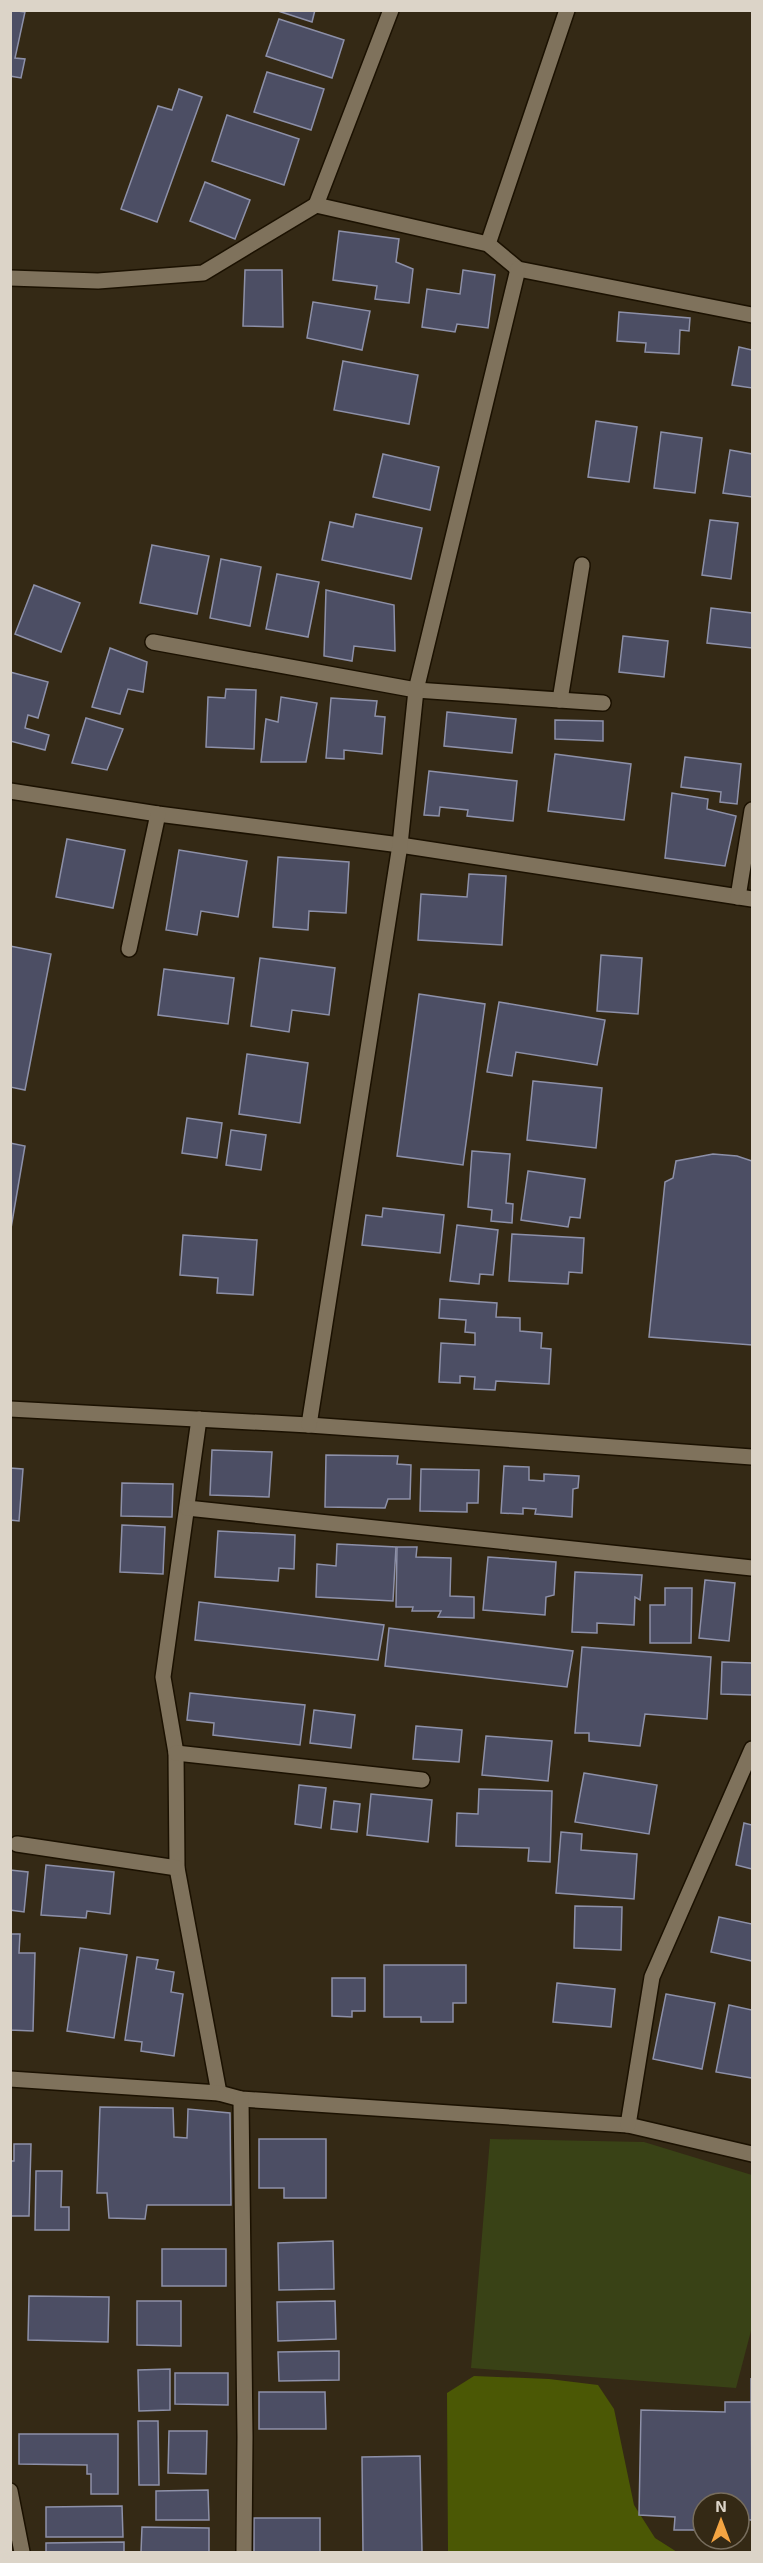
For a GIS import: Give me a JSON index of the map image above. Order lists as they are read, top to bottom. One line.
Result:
{"north":"top"}
